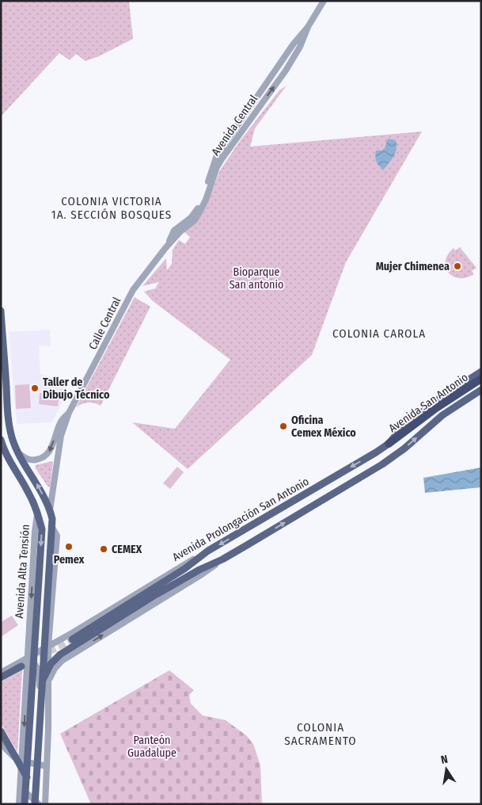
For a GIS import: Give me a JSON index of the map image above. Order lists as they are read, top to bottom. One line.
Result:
{"streets":{"highway":["Avenida San Antonio"],"main road":["Avenida Prolongación San Antonio","Avenida Alta Tensión"],"street":["Avenida Central","Calle Central"]},"crossings":[["Avenida Central","Calle Central"],["Avenida San Antonio","Avenida Prolongación San Antonio"]],"districts":["COLONIA VICTORIA 1A. SECCIÓN BOSQUES","COLONIA CAROLA","COLONIA SACRAMENTO"],"parks":["Bioparque San antonio","Panteón Guadalupe"],"places":["Mujer Chimenea","Taller de Dibujo Técnico","Oficina Cemex México","Pemex","CEMEX"],"north":"top"}
